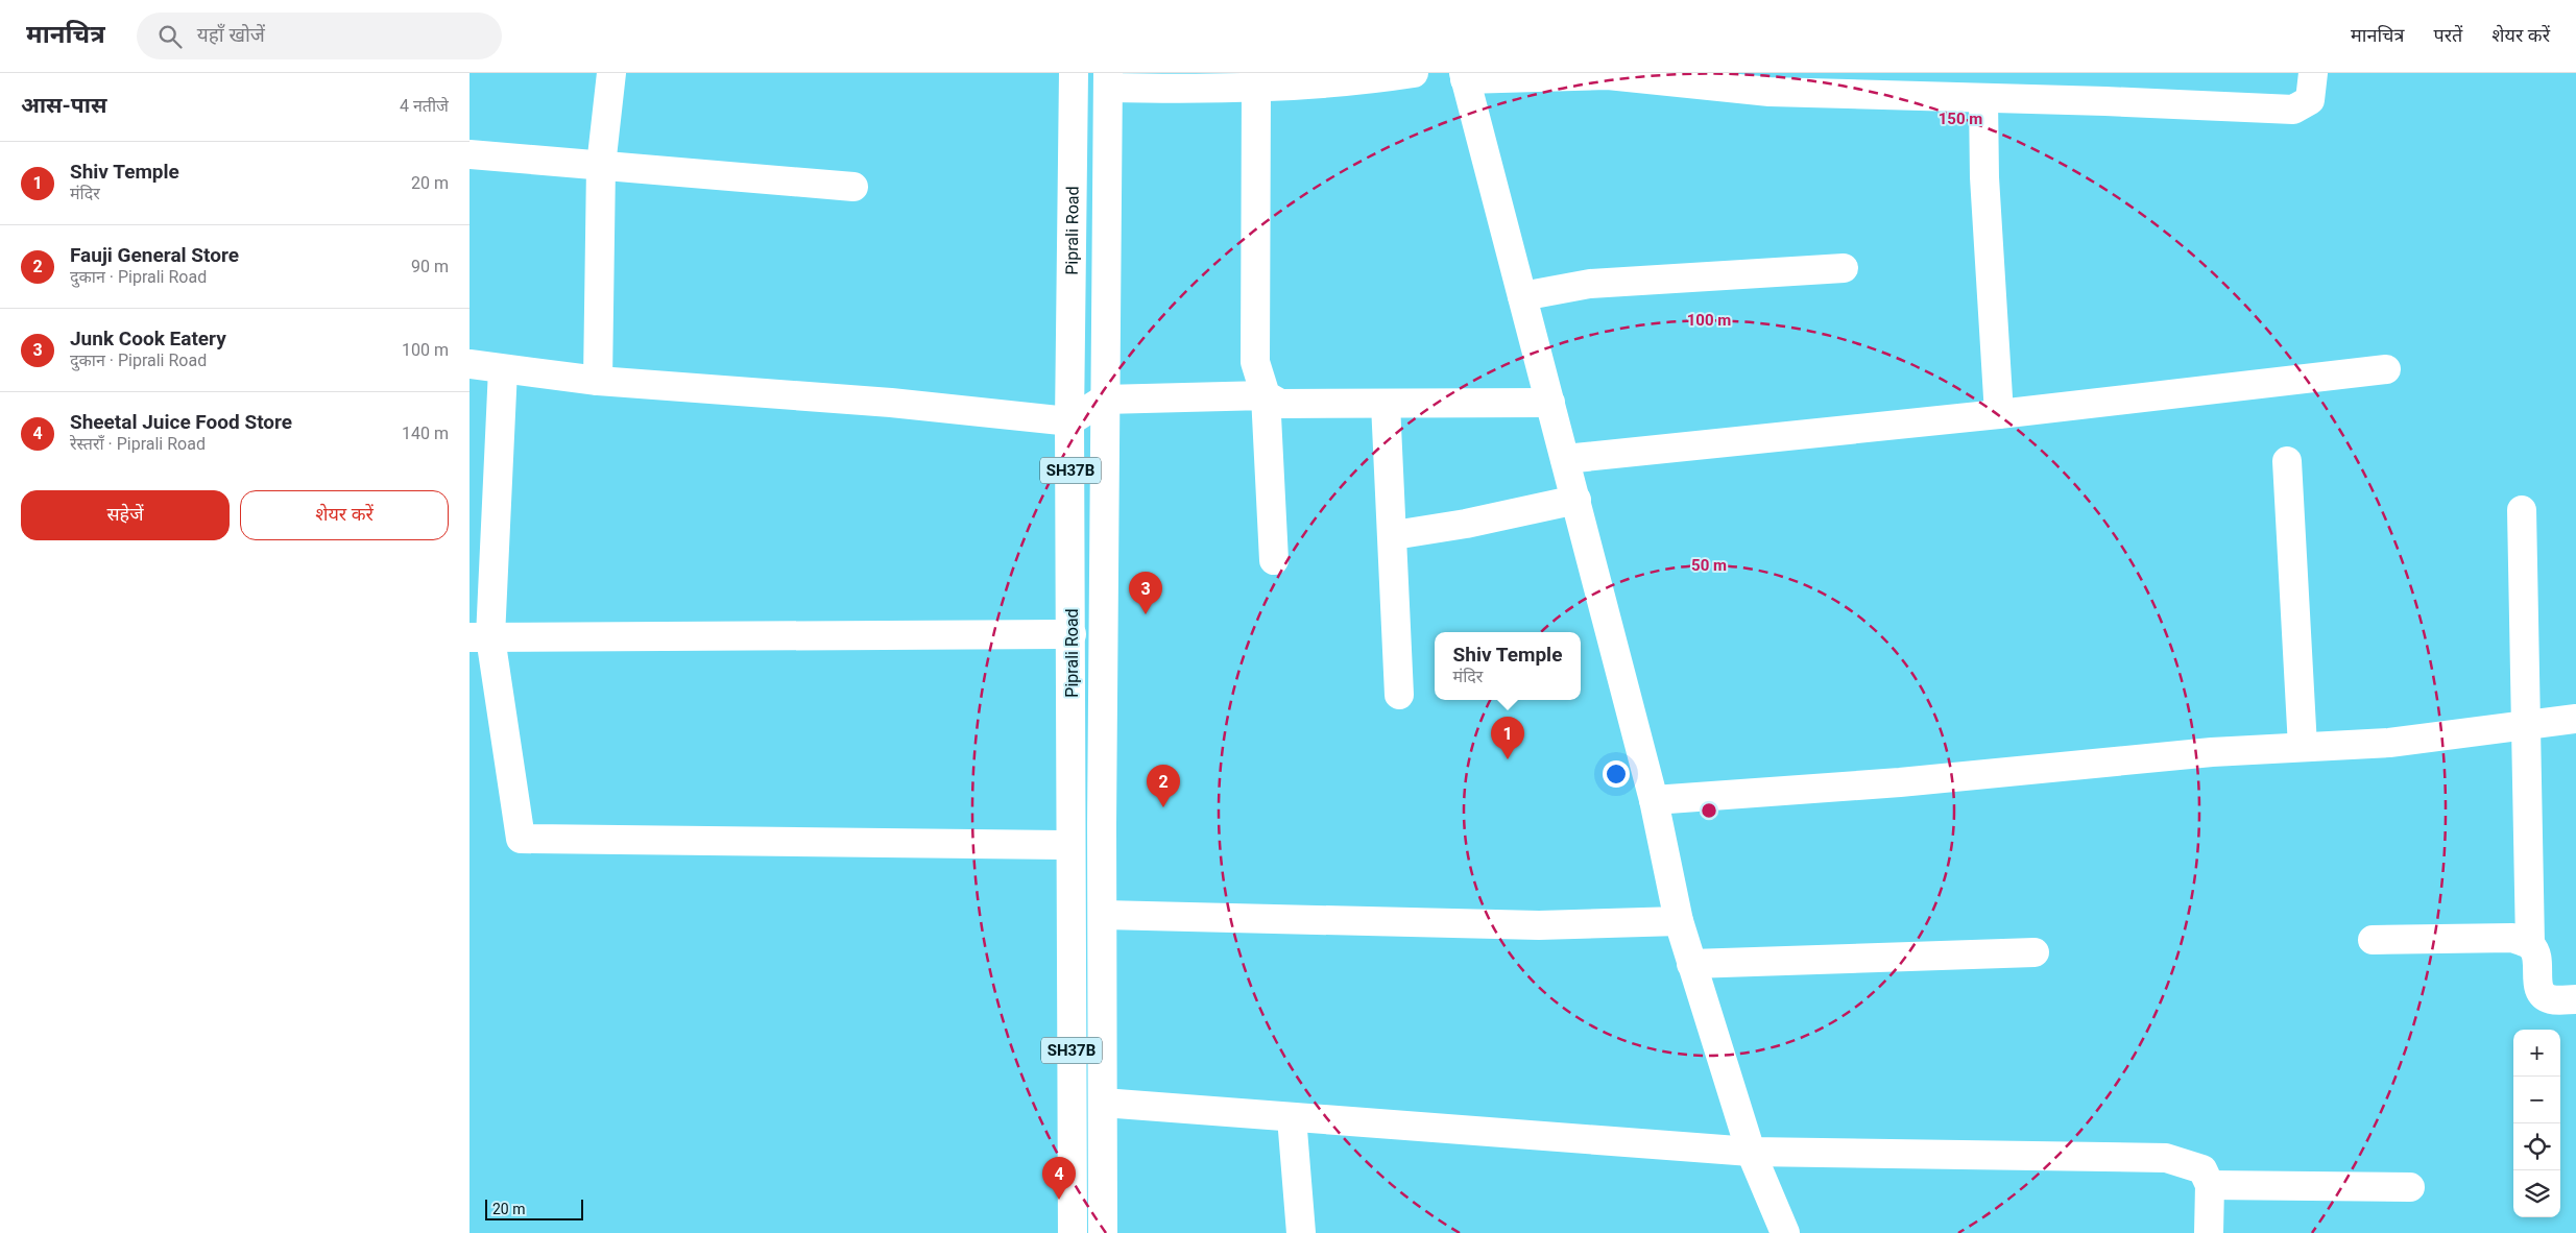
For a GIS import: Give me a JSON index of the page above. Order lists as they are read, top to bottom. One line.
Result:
{"streets":{"street":["Piprali Road","SH37B"]},"scale_bar":"20 m","page":{"header":"मानचित्र","search":"यहाँ खोजें","nav":["मानचित्र","परतें","शेयर करें"],"heading":["आस-पास","4 नतीजे"],"list":[{"mark":"1","name":"Shiv Temple","note":"मंदिर","value":"20 m"},{"mark":"2","name":"Fauji General Store","note":"दुकान · Piprali Road","value":"90 m"},{"mark":"3","name":"Junk Cook Eatery","note":"दुकान · Piprali Road","value":"100 m"},{"mark":"4","name":"Sheetal Juice Food Store","note":"रेस्तराँ · Piprali Road","value":"140 m"}],"buttons":["सहेजें","शेयर करें"],"pins":["3","1","2","4"],"popup":["Shiv Temple","मंदिर"],"map_buttons":["+","−"],"scale":"20 m"},"rings":["150 m","100 m","50 m"]}
